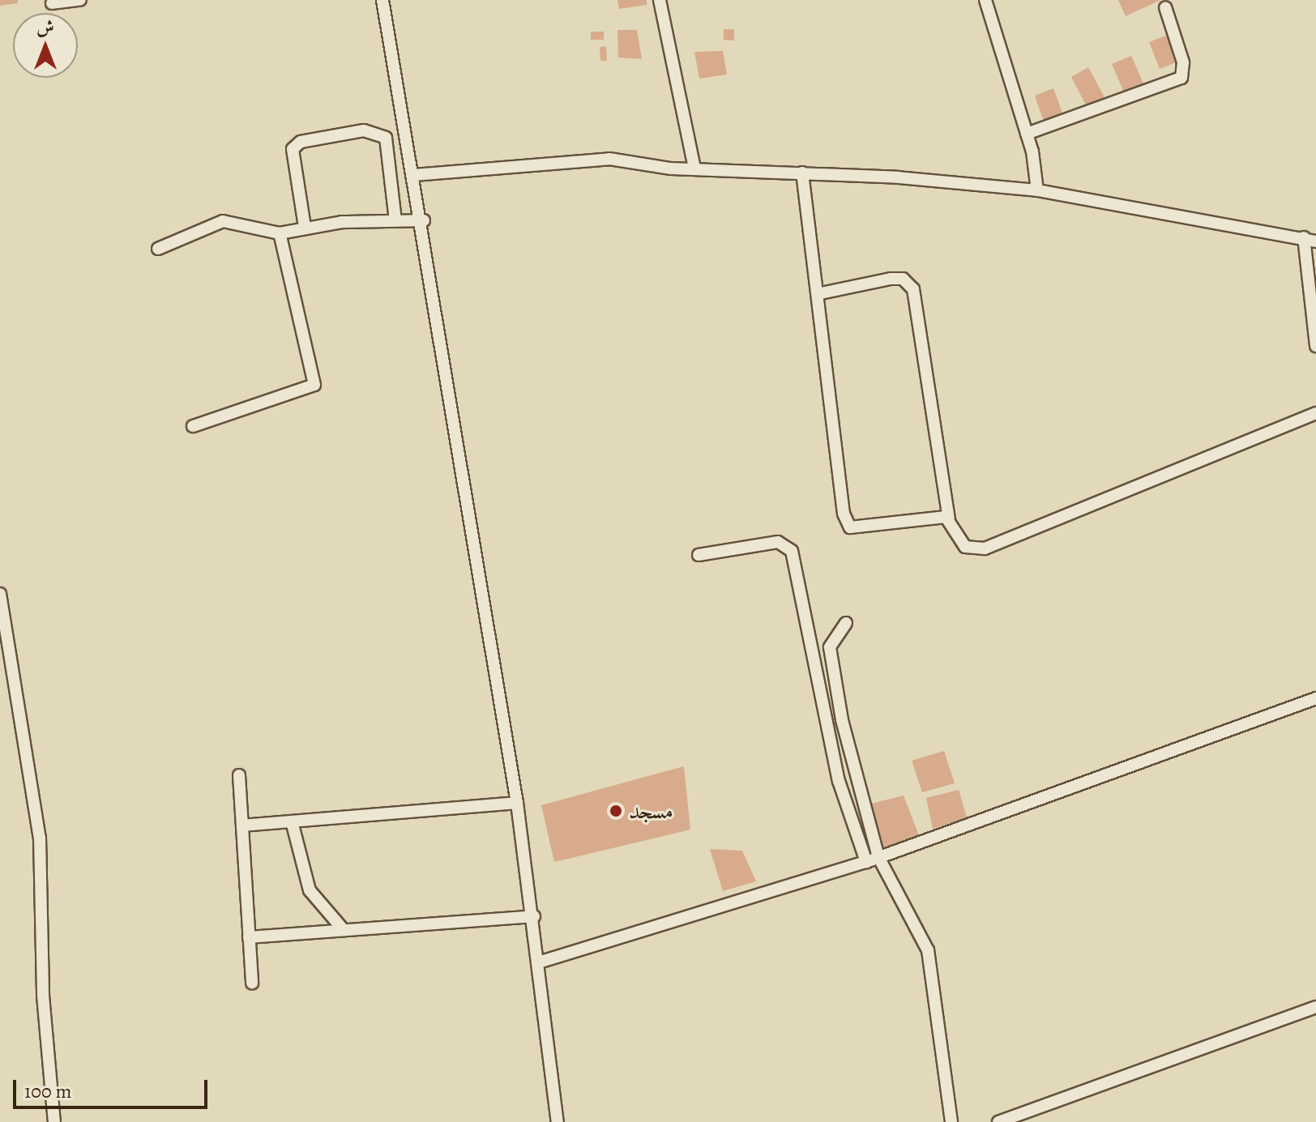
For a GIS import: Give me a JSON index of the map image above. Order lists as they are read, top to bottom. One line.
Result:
{"places":["مسجد"],"scale_bar":"100 m","north":"top"}
